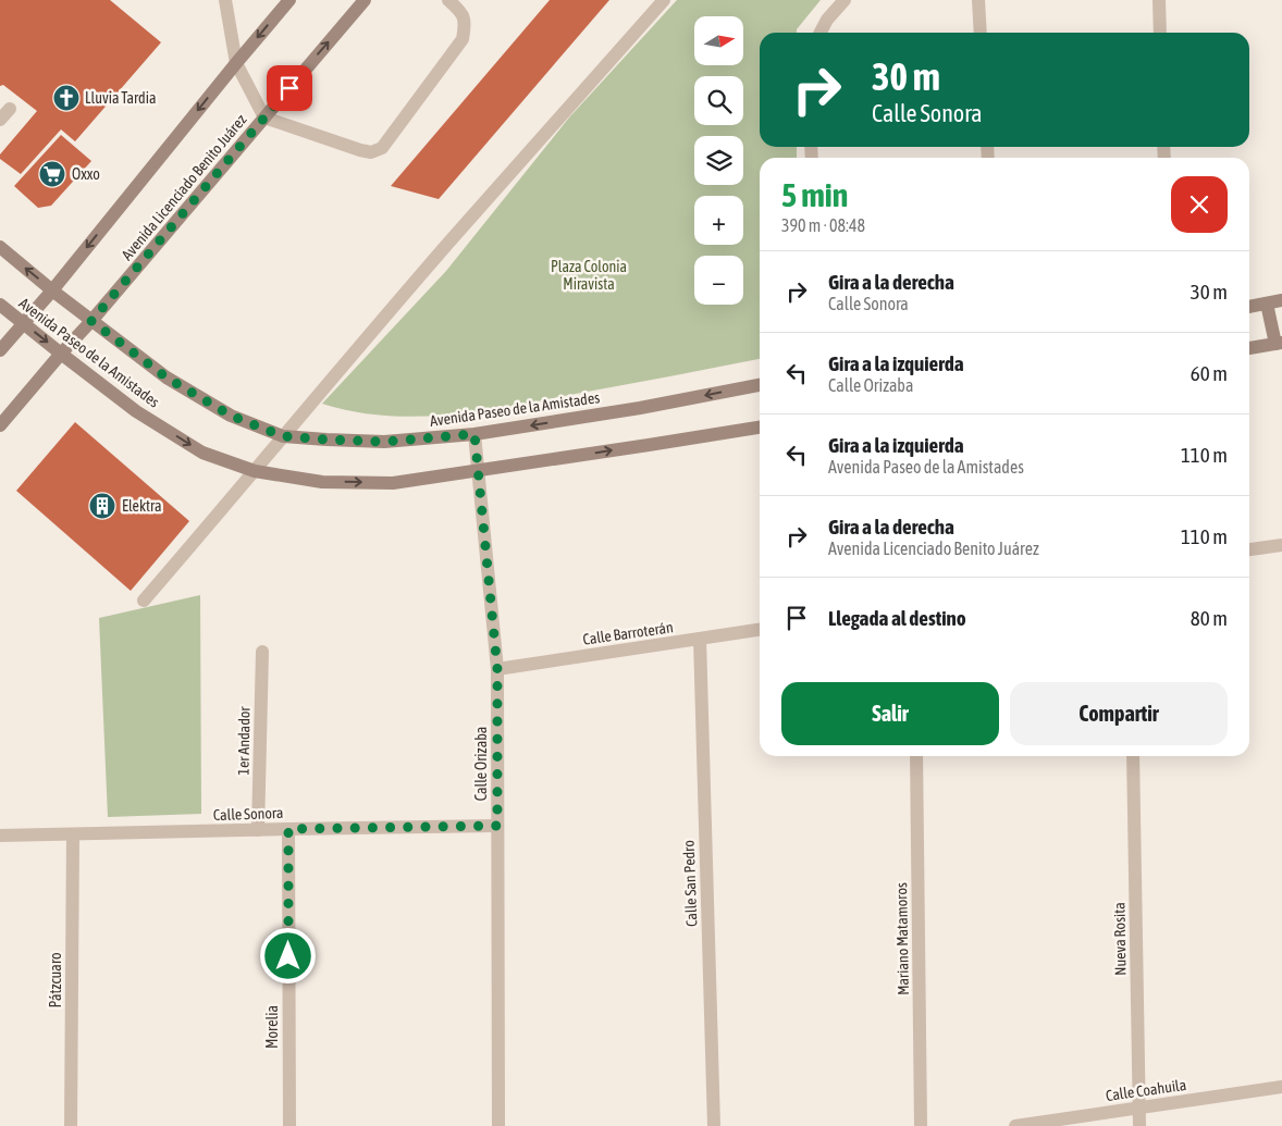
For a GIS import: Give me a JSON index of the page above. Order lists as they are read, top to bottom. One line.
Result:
{"streets":{"street":["Avenida Licenciado Benito Juárez","Avenida Paseo de la Amistades","Calle Barroterán","1er Andador","Calle Orizaba","Calle Sonora","Calle San Pedro","Mariano Matamoros","Nueva Rosita","Pátzcuaro","Morelia","Calle Coahuila"]},"crossings":[["Avenida Licenciado Benito Juárez","Avenida Paseo de la Amistades"],["Avenida Paseo de la Amistades","Calle Orizaba"],["Calle Barroterán","Calle Orizaba"],["Calle Barroterán","Calle San Pedro"],["1er Andador","Calle Sonora"],["Calle Orizaba","Calle Sonora"],["Calle Sonora","Pátzcuaro"],["Calle Sonora","Morelia"],["Nueva Rosita","Calle Coahuila"]],"parks":["Plaza Colonia Miravista"],"places":{"church":["Lluvia Tardia"],"supermarket":["Oxxo"],"building":["Elektra"]},"north":"right","page":{"map_buttons":["+","−"],"turn":["30 m","Calle Sonora"],"heading":["5 min","390 m · 08:48"],"list":[{"name":"Gira a la derecha","note":"Calle Sonora","value":"30 m"},{"name":"Gira a la izquierda","note":"Calle Orizaba","value":"60 m"},{"name":"Gira a la izquierda","note":"Avenida Paseo de la Amistades","value":"110 m"},{"name":"Gira a la derecha","note":"Avenida Licenciado Benito Juárez","value":"110 m"},{"name":"Llegada al destino","value":"80 m"}],"buttons":["Salir","Compartir"]}}
